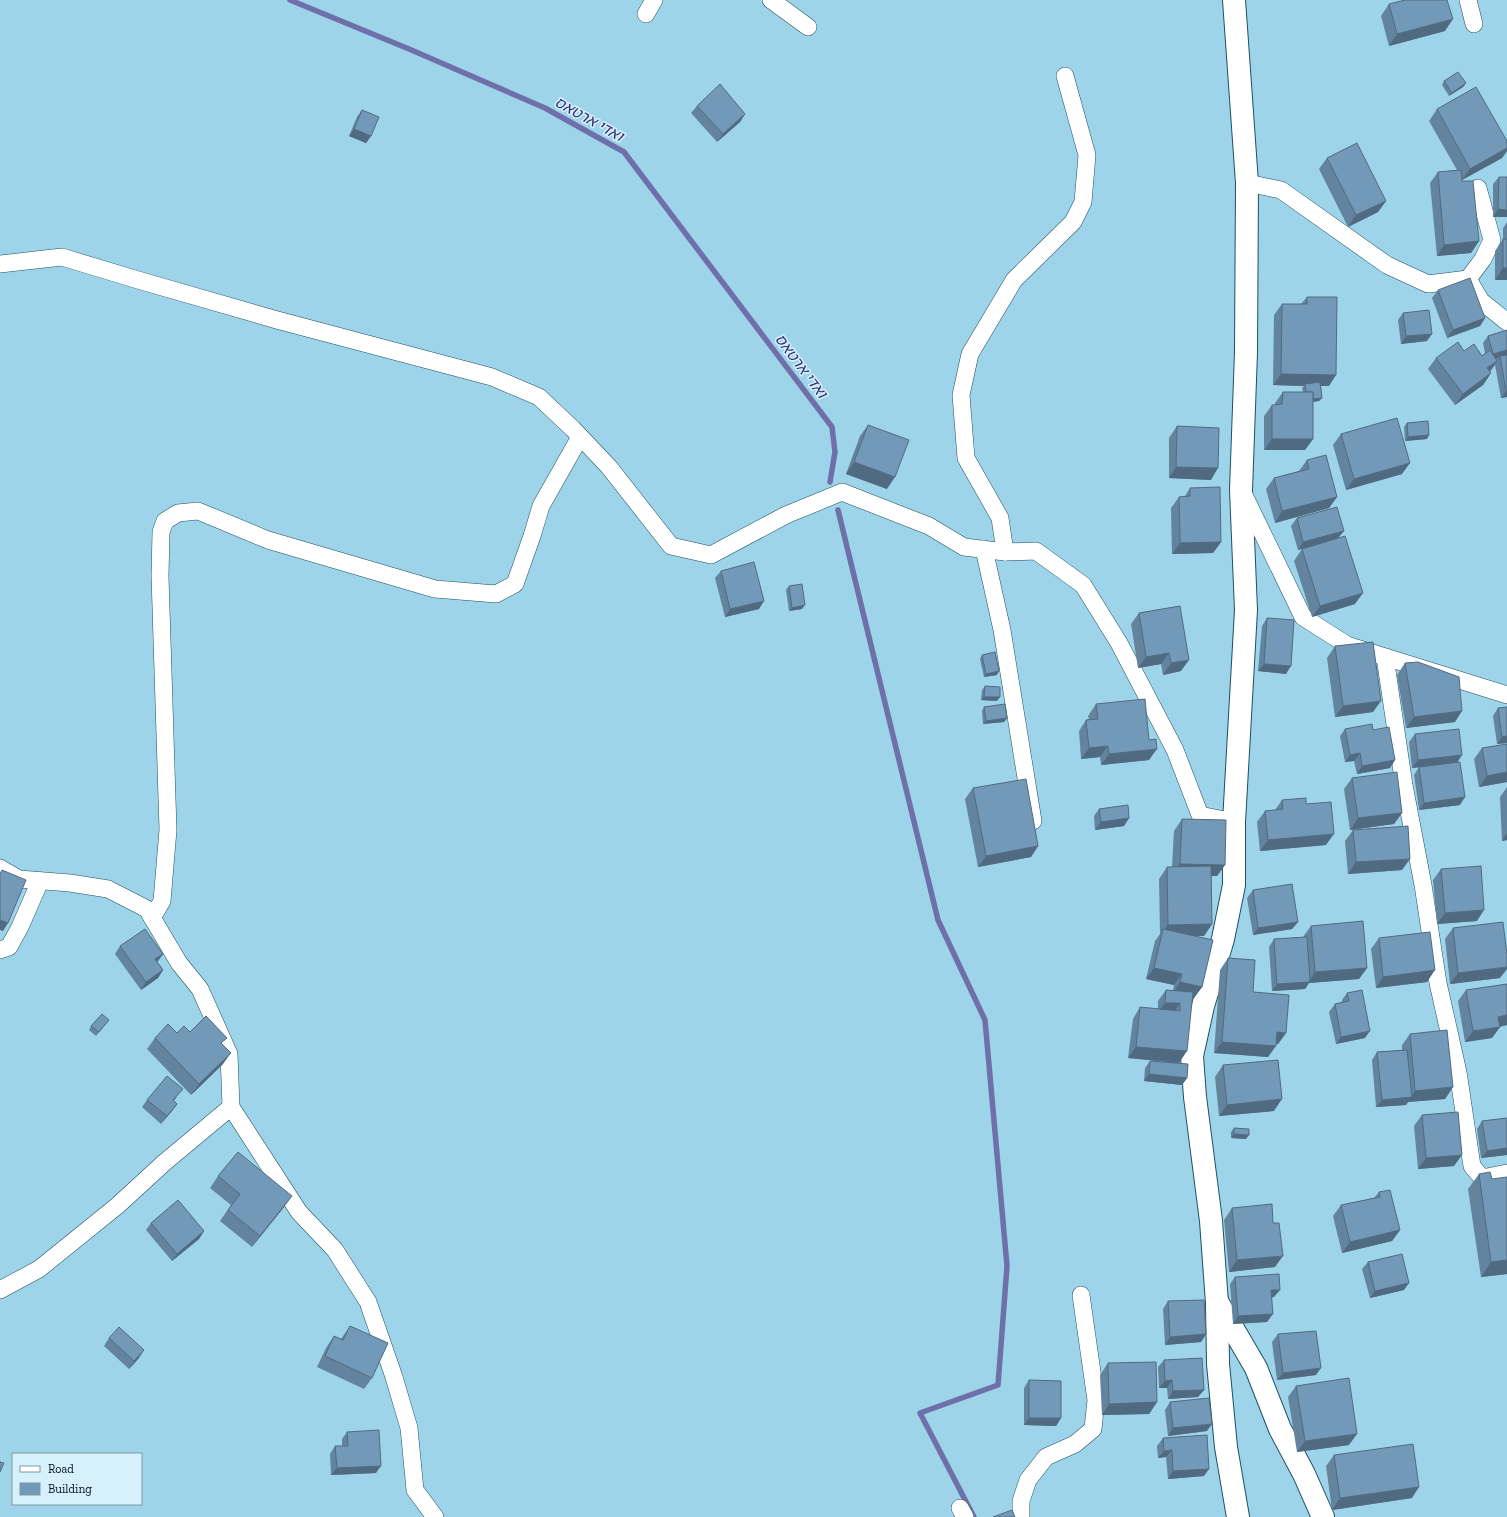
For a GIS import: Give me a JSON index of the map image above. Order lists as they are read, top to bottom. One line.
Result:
{"water":["ואדי ארטאס"],"legend":["Road","Building"]}
